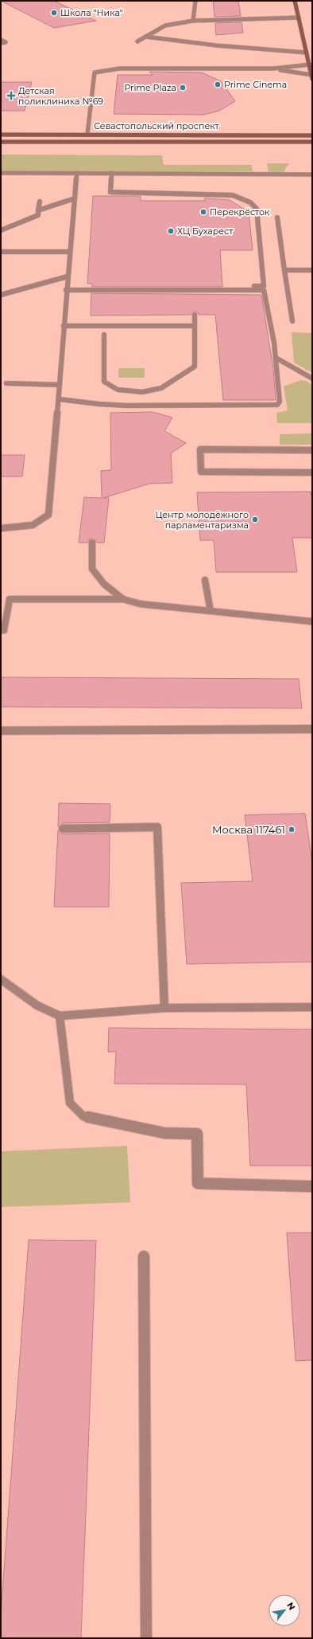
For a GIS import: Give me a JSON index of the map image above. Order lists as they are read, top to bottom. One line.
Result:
{"streets":{"main road":["Севастопольский проспект"]},"places":{"other":["Школа \"Ника\"","Prime Cinema","Prime Plaza","Перекрёсток","ХЦ Бухарест","Центр молодёжного парламентаризма","Москва 117461"],"health":["Детская поликлиника №69"]},"north":"top right"}
